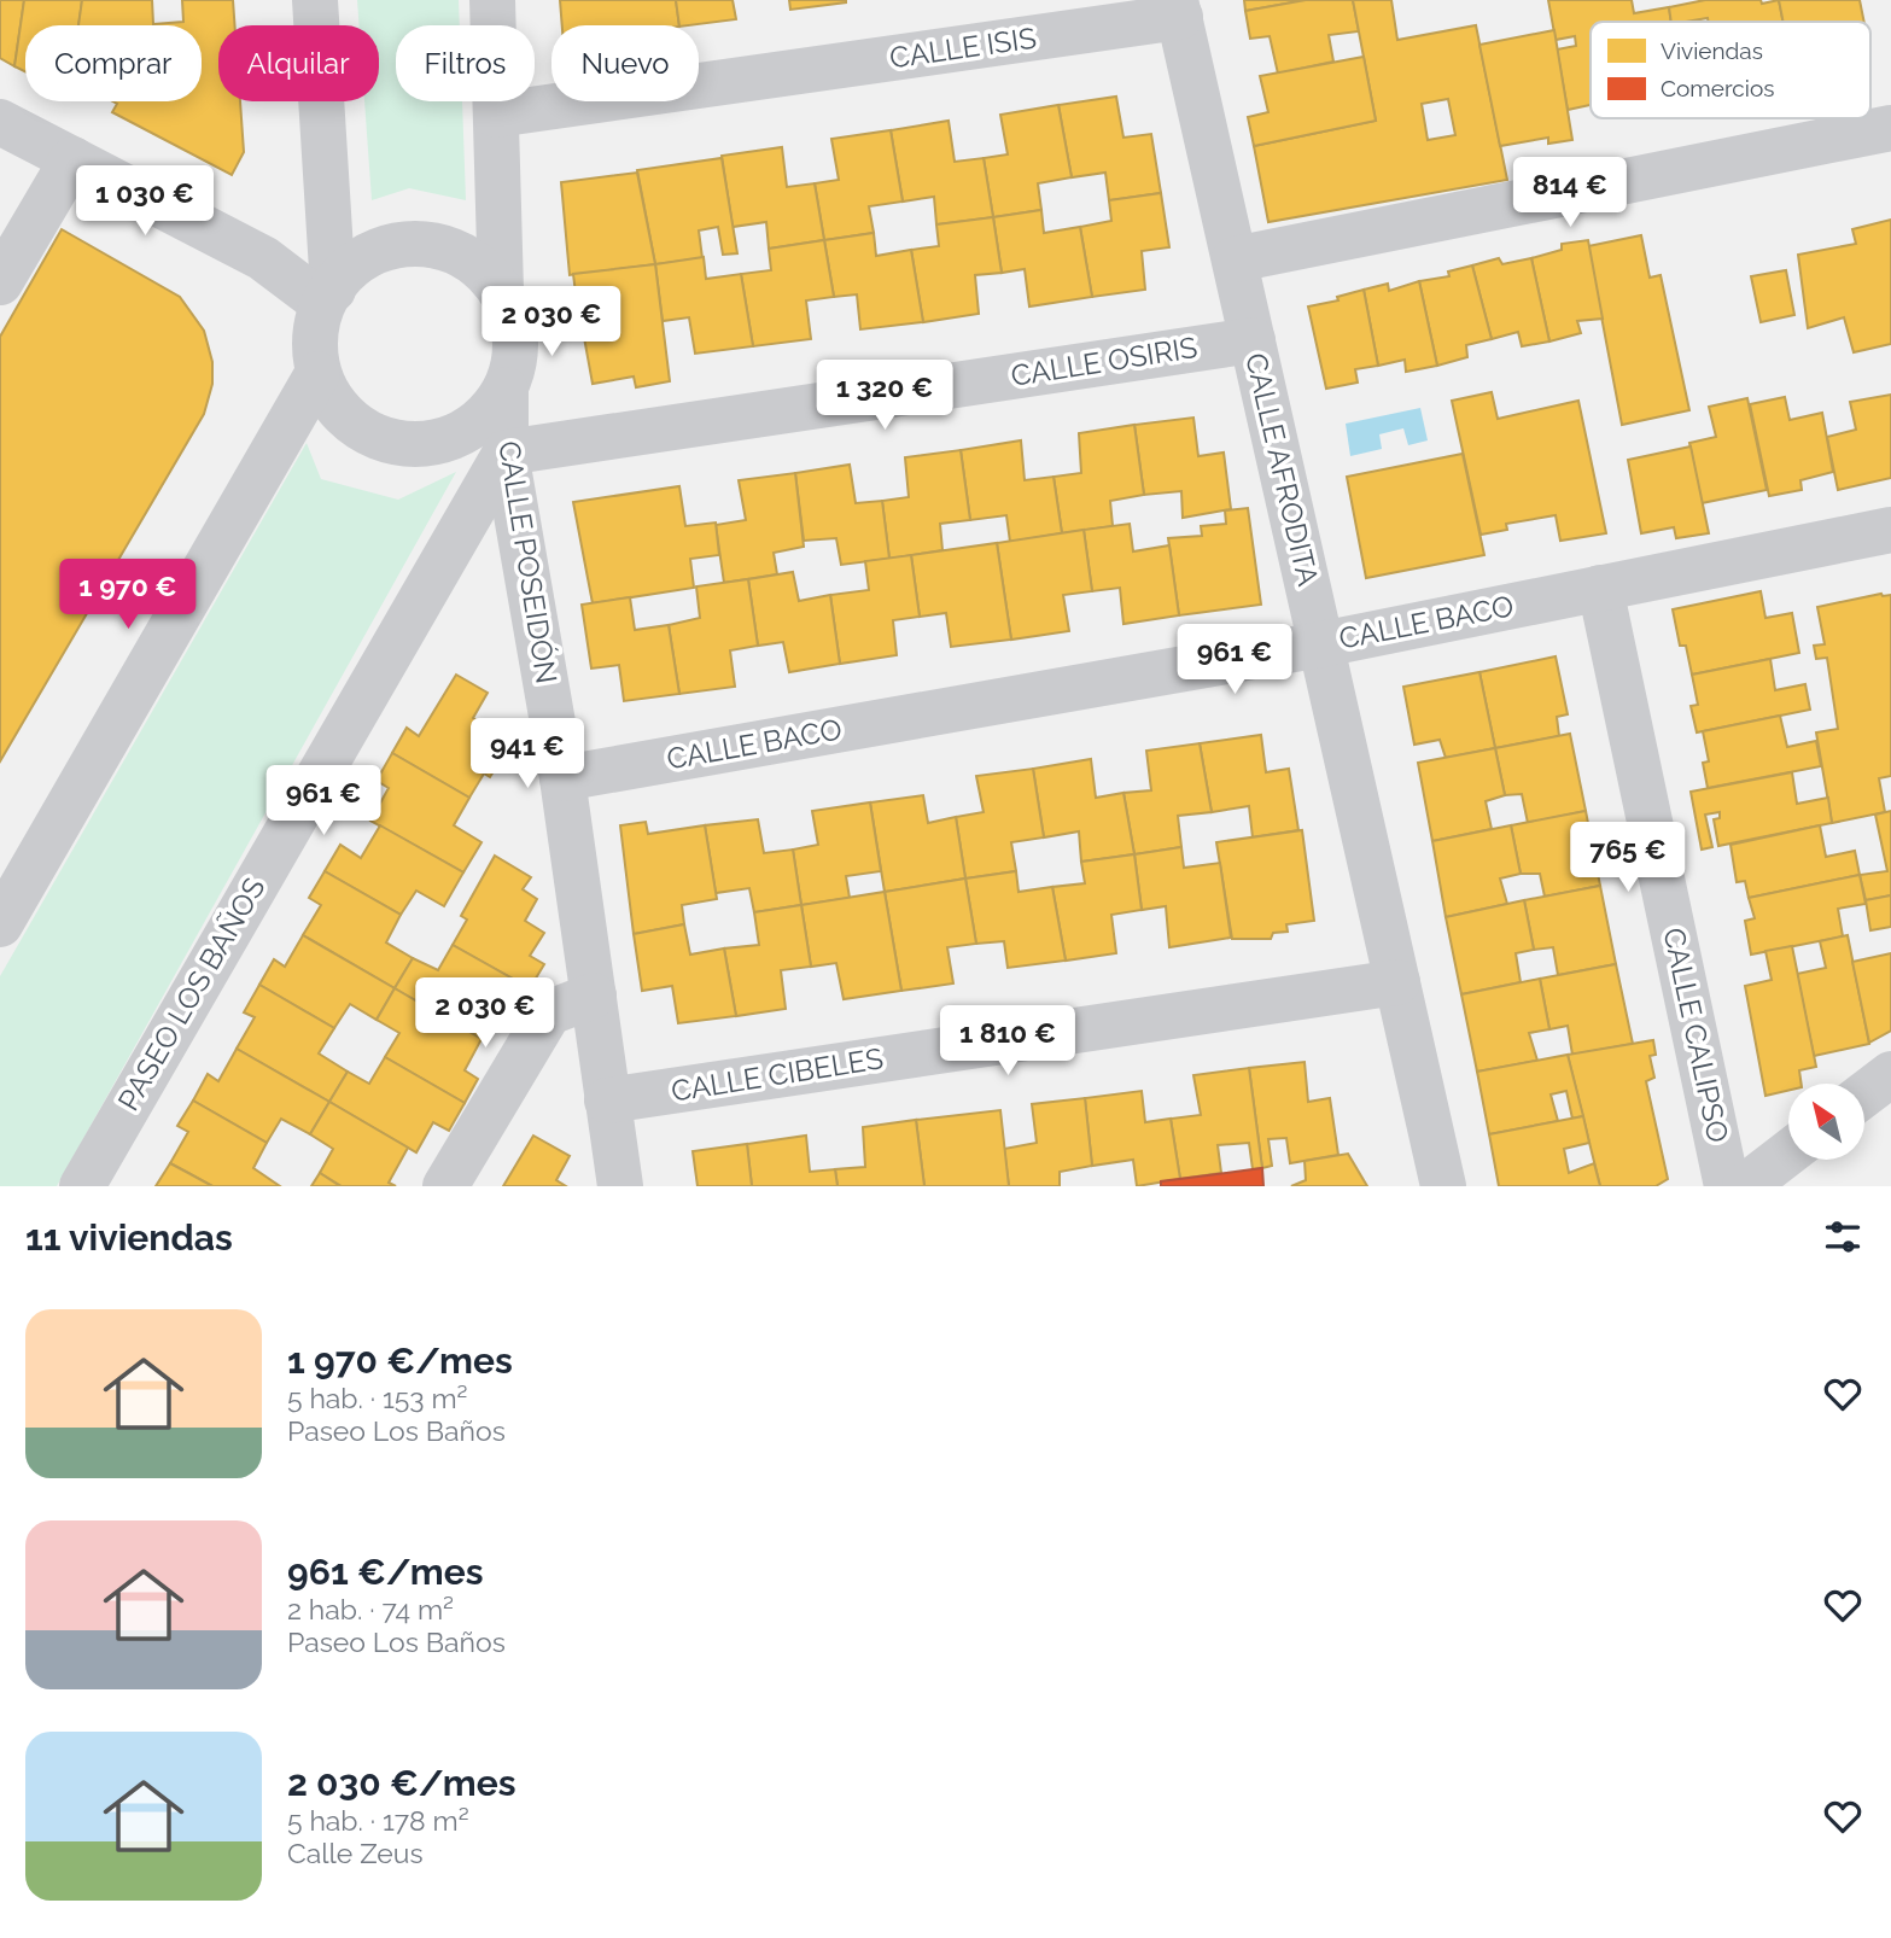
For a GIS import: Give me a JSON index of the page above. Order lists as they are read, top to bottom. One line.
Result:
{"streets":{"street":["CALLE ISIS","CALLE OSIRIS","CALLE AFRODITA","CALLE POSEIDÓN","CALLE BACO","PASEO LOS BAÑOS","CALLE CALIPSO","CALLE CIBELES"]},"crossings":[["CALLE ISIS","CALLE AFRODITA"],["CALLE OSIRIS","CALLE AFRODITA"],["CALLE OSIRIS","CALLE POSEIDÓN"],["CALLE OSIRIS","PASEO LOS BAÑOS"],["CALLE AFRODITA","CALLE BACO"],["CALLE AFRODITA","CALLE CIBELES"],["CALLE POSEIDÓN","CALLE BACO"],["CALLE POSEIDÓN","PASEO LOS BAÑOS"],["CALLE POSEIDÓN","CALLE CIBELES"],["CALLE BACO","CALLE CALIPSO"]],"legend":["Viviendas","Comercios"],"north":"top left","page":{"chip":["Comprar","Alquilar","Filtros","Nuevo"],"price":["814 €","1 030 €","2 030 €","1 320 €","1 970 €","961 €","941 €","961 €","765 €","2 030 €","1 810 €"],"heading":"11 viviendas","list":[{"name":"1 970 €/mes","note":"5 hab. · 153 m² · Paseo Los Baños"},{"name":"961 €/mes","note":"2 hab. · 74 m² · Paseo Los Baños"},{"name":"2 030 €/mes","note":"5 hab. · 178 m² · Calle Zeus"}]}}
